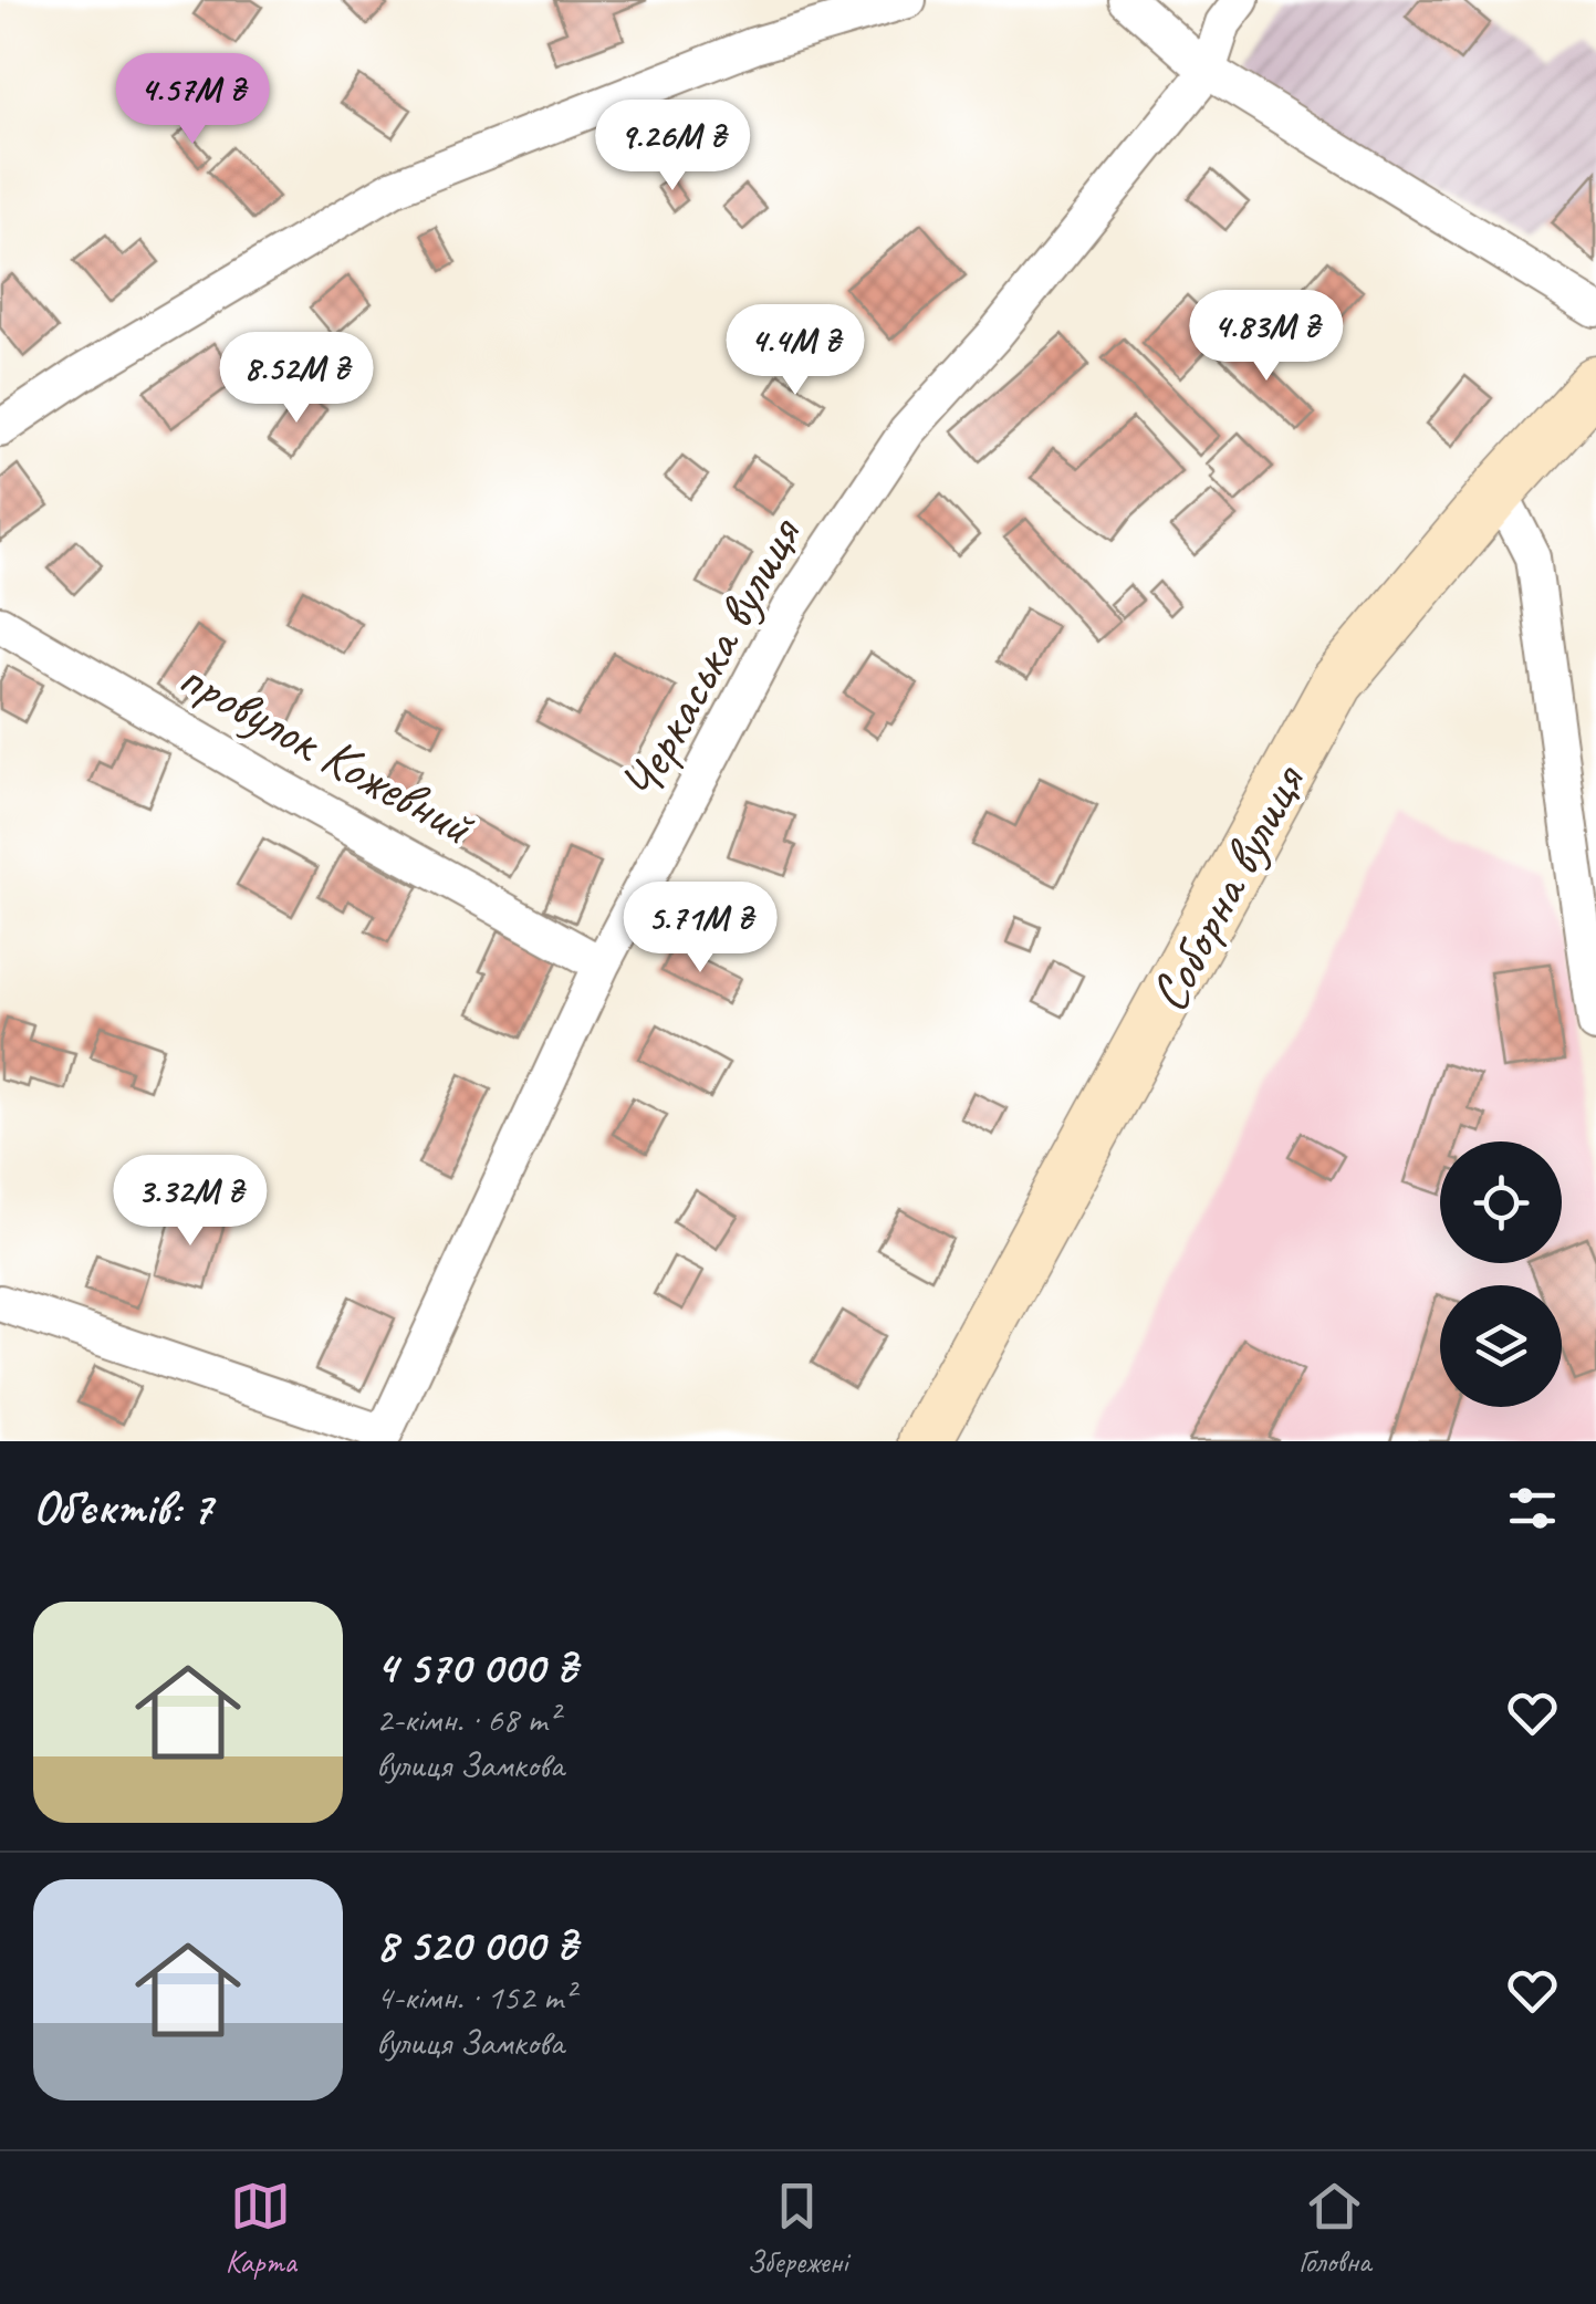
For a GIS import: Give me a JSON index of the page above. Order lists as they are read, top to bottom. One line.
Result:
{"streets":{"main road":["Соборна вулиця"],"street":["Черкаська вулиця","провулок Кожевний"]},"crossings":[["Черкаська вулиця","провулок Кожевний"]],"page":{"price":["4.57M ₴","9.26M ₴","4.83M ₴","4.4M ₴","8.52M ₴","5.71M ₴","3.32M ₴"],"heading":"Об’єктів: 7","list":[{"name":"4 570 000 ₴","note":"2-кімн. · 68 m² · вулиця Замкова"},{"name":"8 520 000 ₴","note":"4-кімн. · 152 m² · вулиця Замкова"}],"tabs":["Карта","Збережені","Головна"]}}
